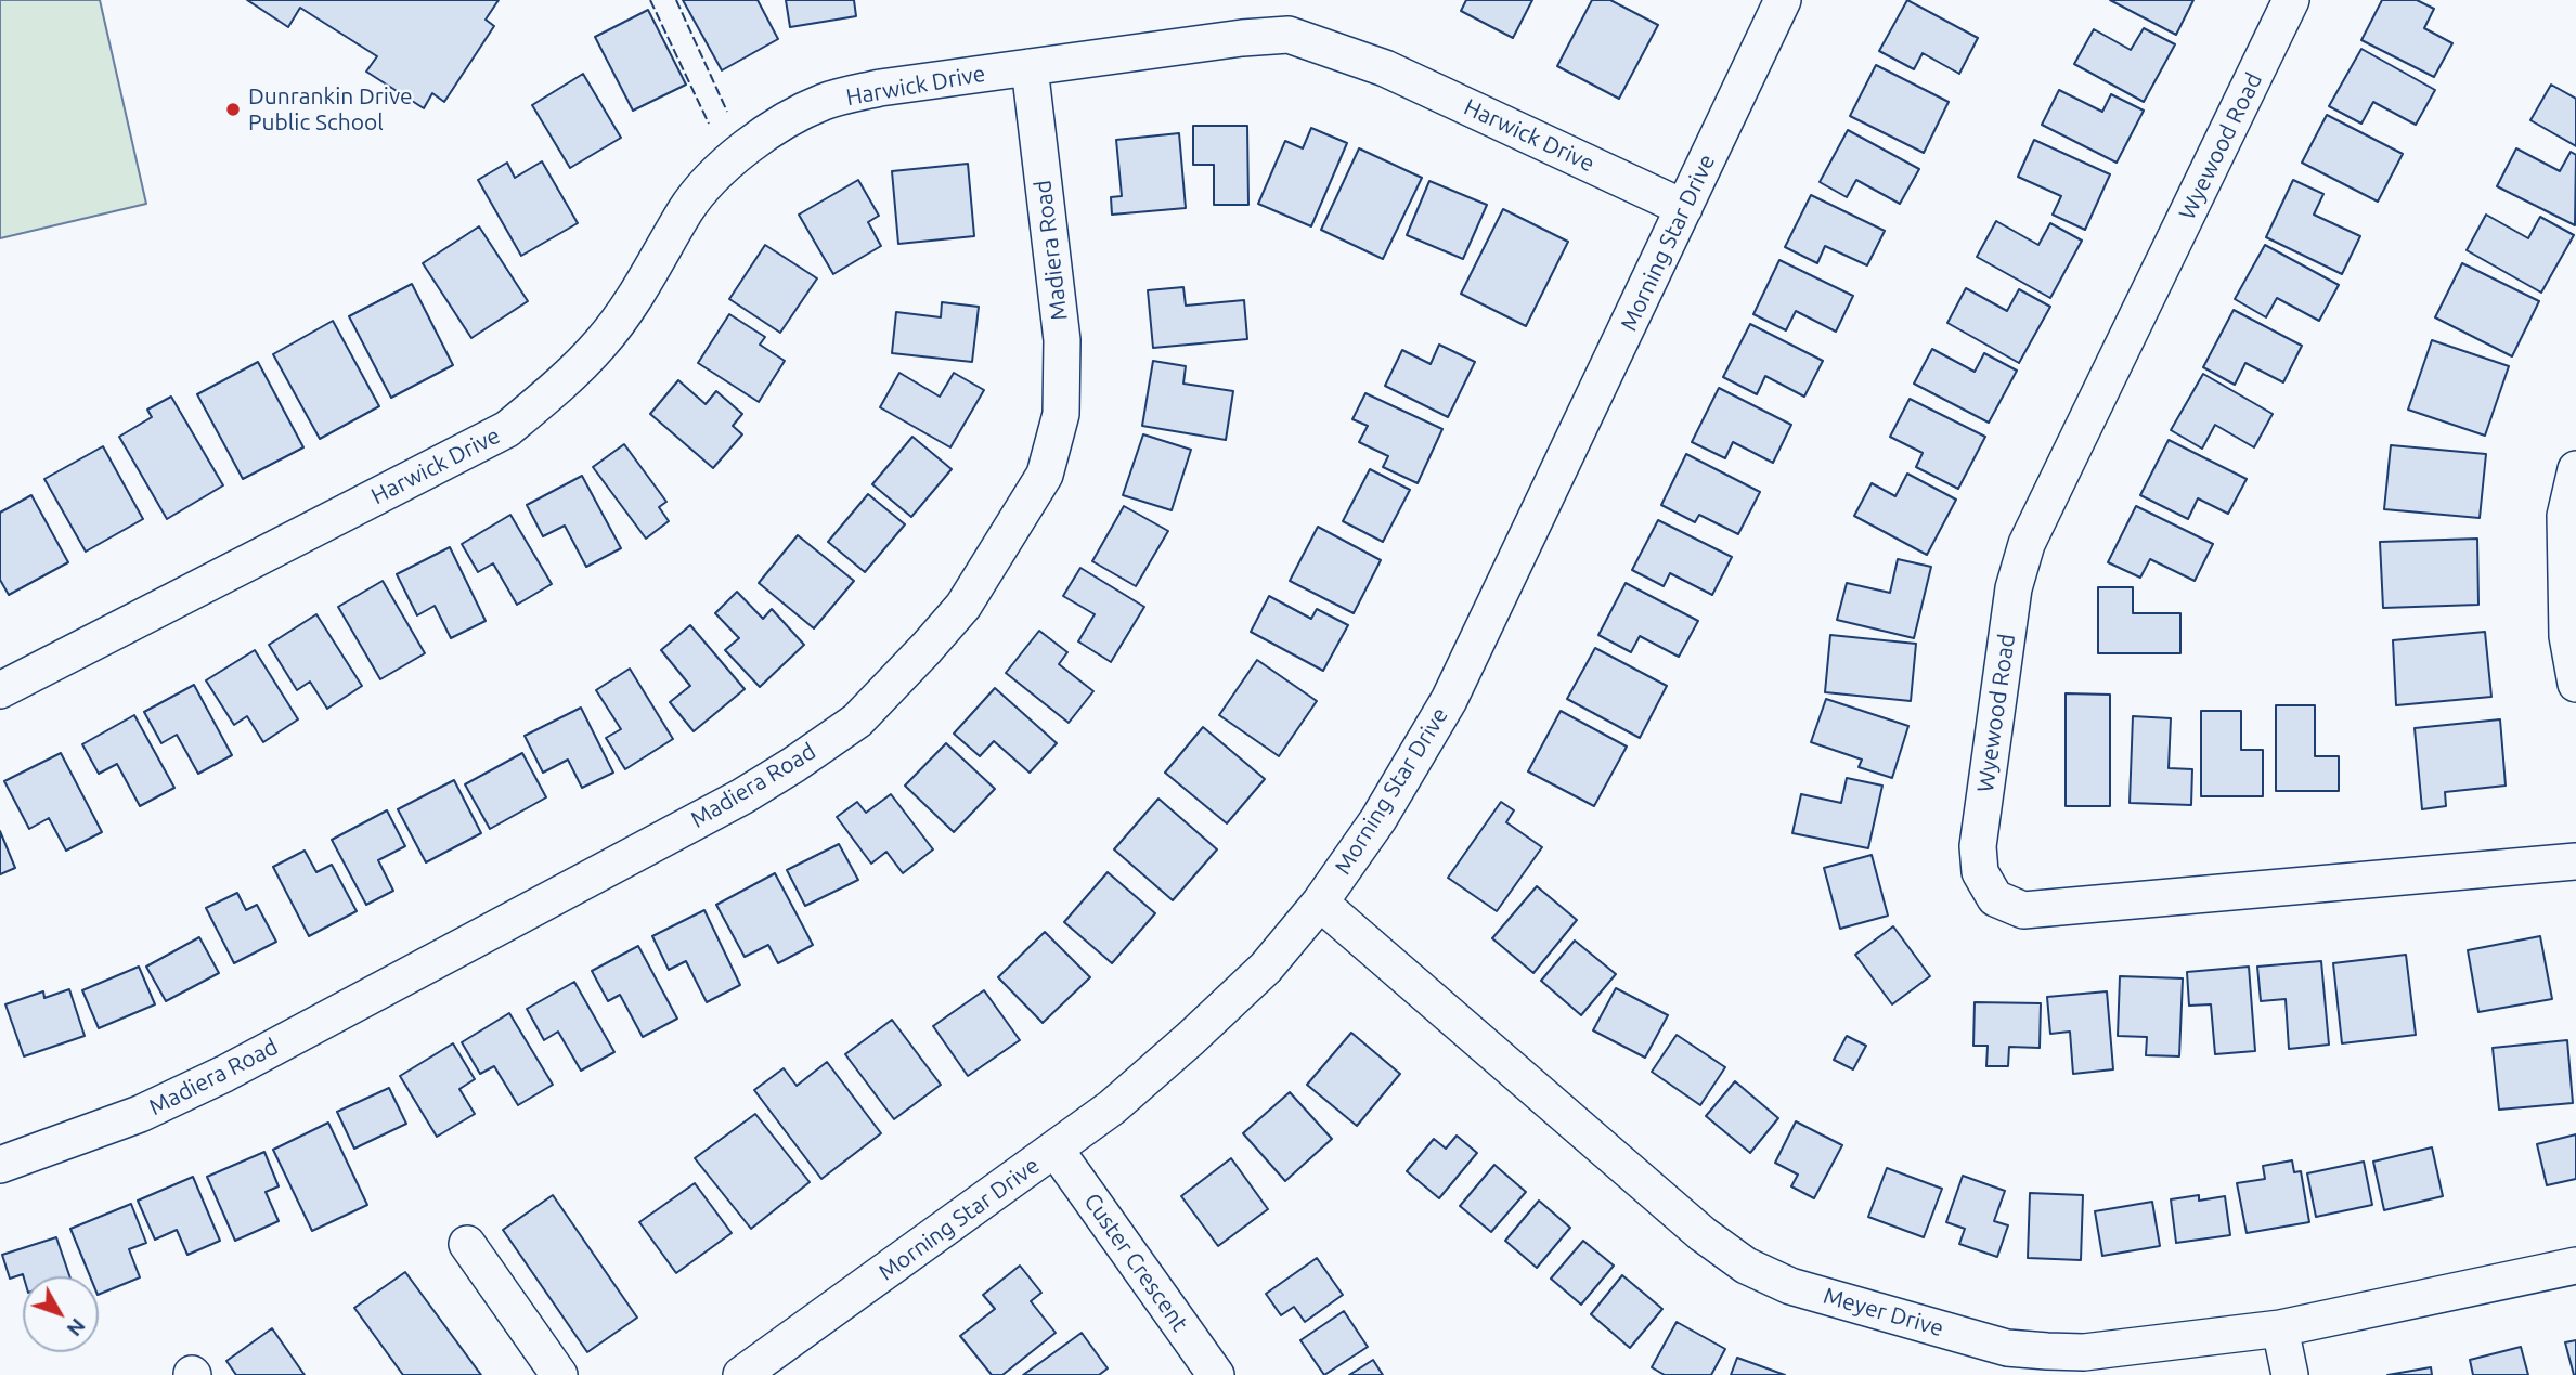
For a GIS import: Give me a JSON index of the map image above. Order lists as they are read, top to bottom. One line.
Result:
{"streets":{"street":["Harwick Drive","Wyewood Road","Morning Star Drive","Madiera Road","Custer Crescent","Meyer Drive"]},"crossings":[["Harwick Drive","Morning Star Drive"],["Harwick Drive","Madiera Road"],["Morning Star Drive","Custer Crescent"],["Morning Star Drive","Meyer Drive"]],"places":["Dunrankin Drive Public School"],"north":"bottom right"}
